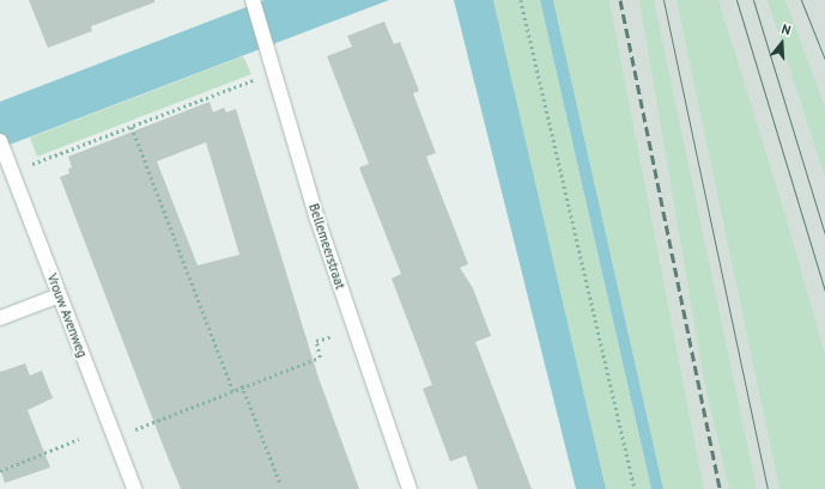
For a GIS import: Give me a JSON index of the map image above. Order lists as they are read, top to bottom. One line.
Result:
{"streets":{"street":["Bellemeerstraat","Vrouw Avenweg"]},"north":"top"}
